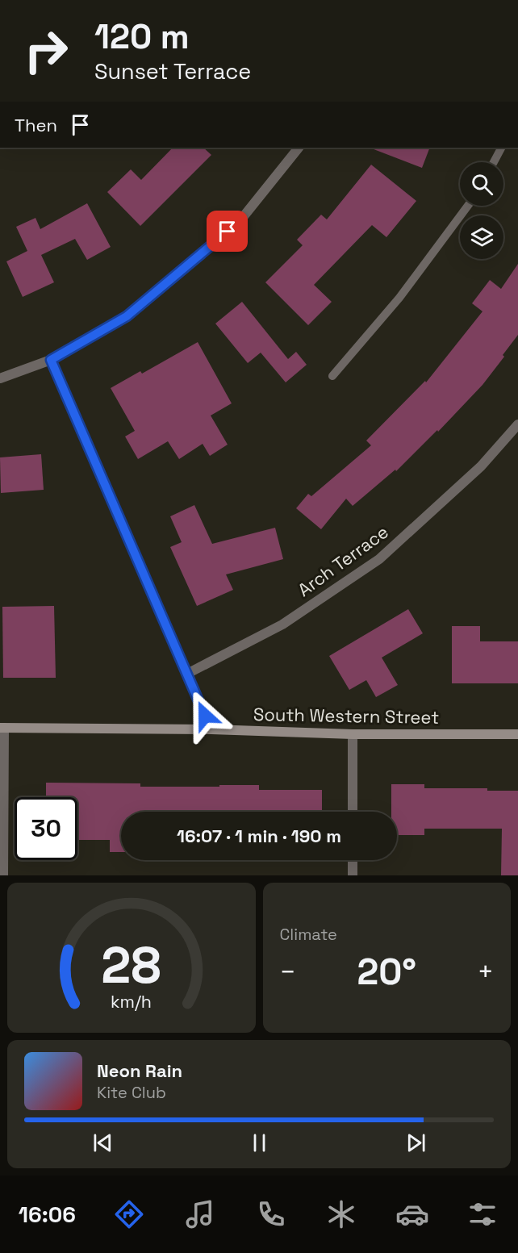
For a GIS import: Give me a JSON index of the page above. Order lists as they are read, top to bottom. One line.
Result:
{"streets":{"main road":["South Western Street"],"street":["Arch Terrace"]},"page":{"turn":["120 m","Sunset Terrace"],"then":"Then","limit":"30","trip":"16:07 · 1 min · 190 m","tile":"Climate","heat":["−","20°","+"],"song":["Neon Rain","Kite Club"],"tabs":"16:06","gauge":["28","km/h"]}}
